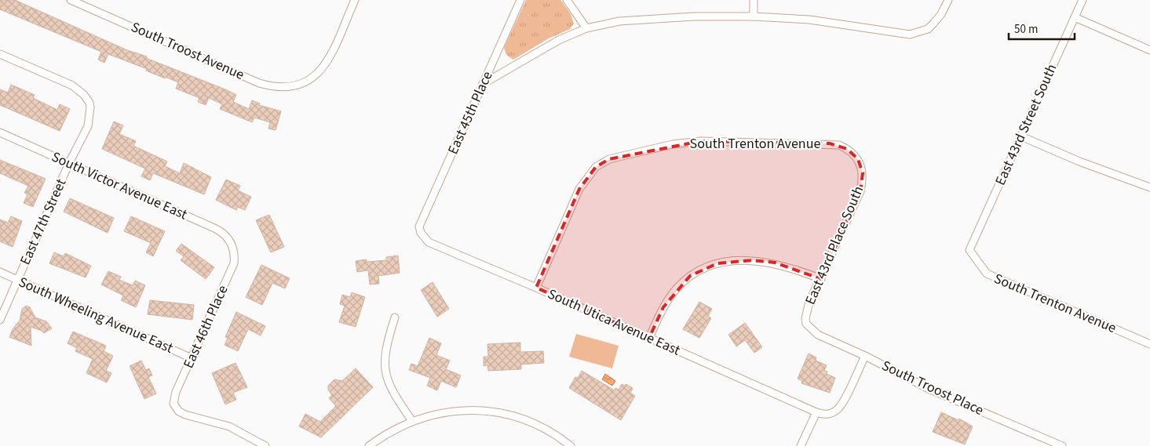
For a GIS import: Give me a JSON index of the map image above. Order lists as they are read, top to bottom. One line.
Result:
{"streets":{"street":["South Troost Avenue","East 45th Place","East 43rd Street South","South Trenton Avenue","South Victor Avenue East","East 47th Street","East 43rd Place South","South Wheeling Avenue East","South Utica Avenue East","East 46th Place","South Troost Place"]},"crossings":[["East 45th Place","South Utica Avenue East"],["East 43rd Street South","South Trenton Avenue"],["South Trenton Avenue","East 43rd Place South"],["South Trenton Avenue","South Utica Avenue East"],["South Victor Avenue East","East 47th Street"],["South Victor Avenue East","East 46th Place"],["East 47th Street","South Wheeling Avenue East"],["East 43rd Place South","South Troost Place"],["South Wheeling Avenue East","East 46th Place"]],"scale_bar":"50 m"}
